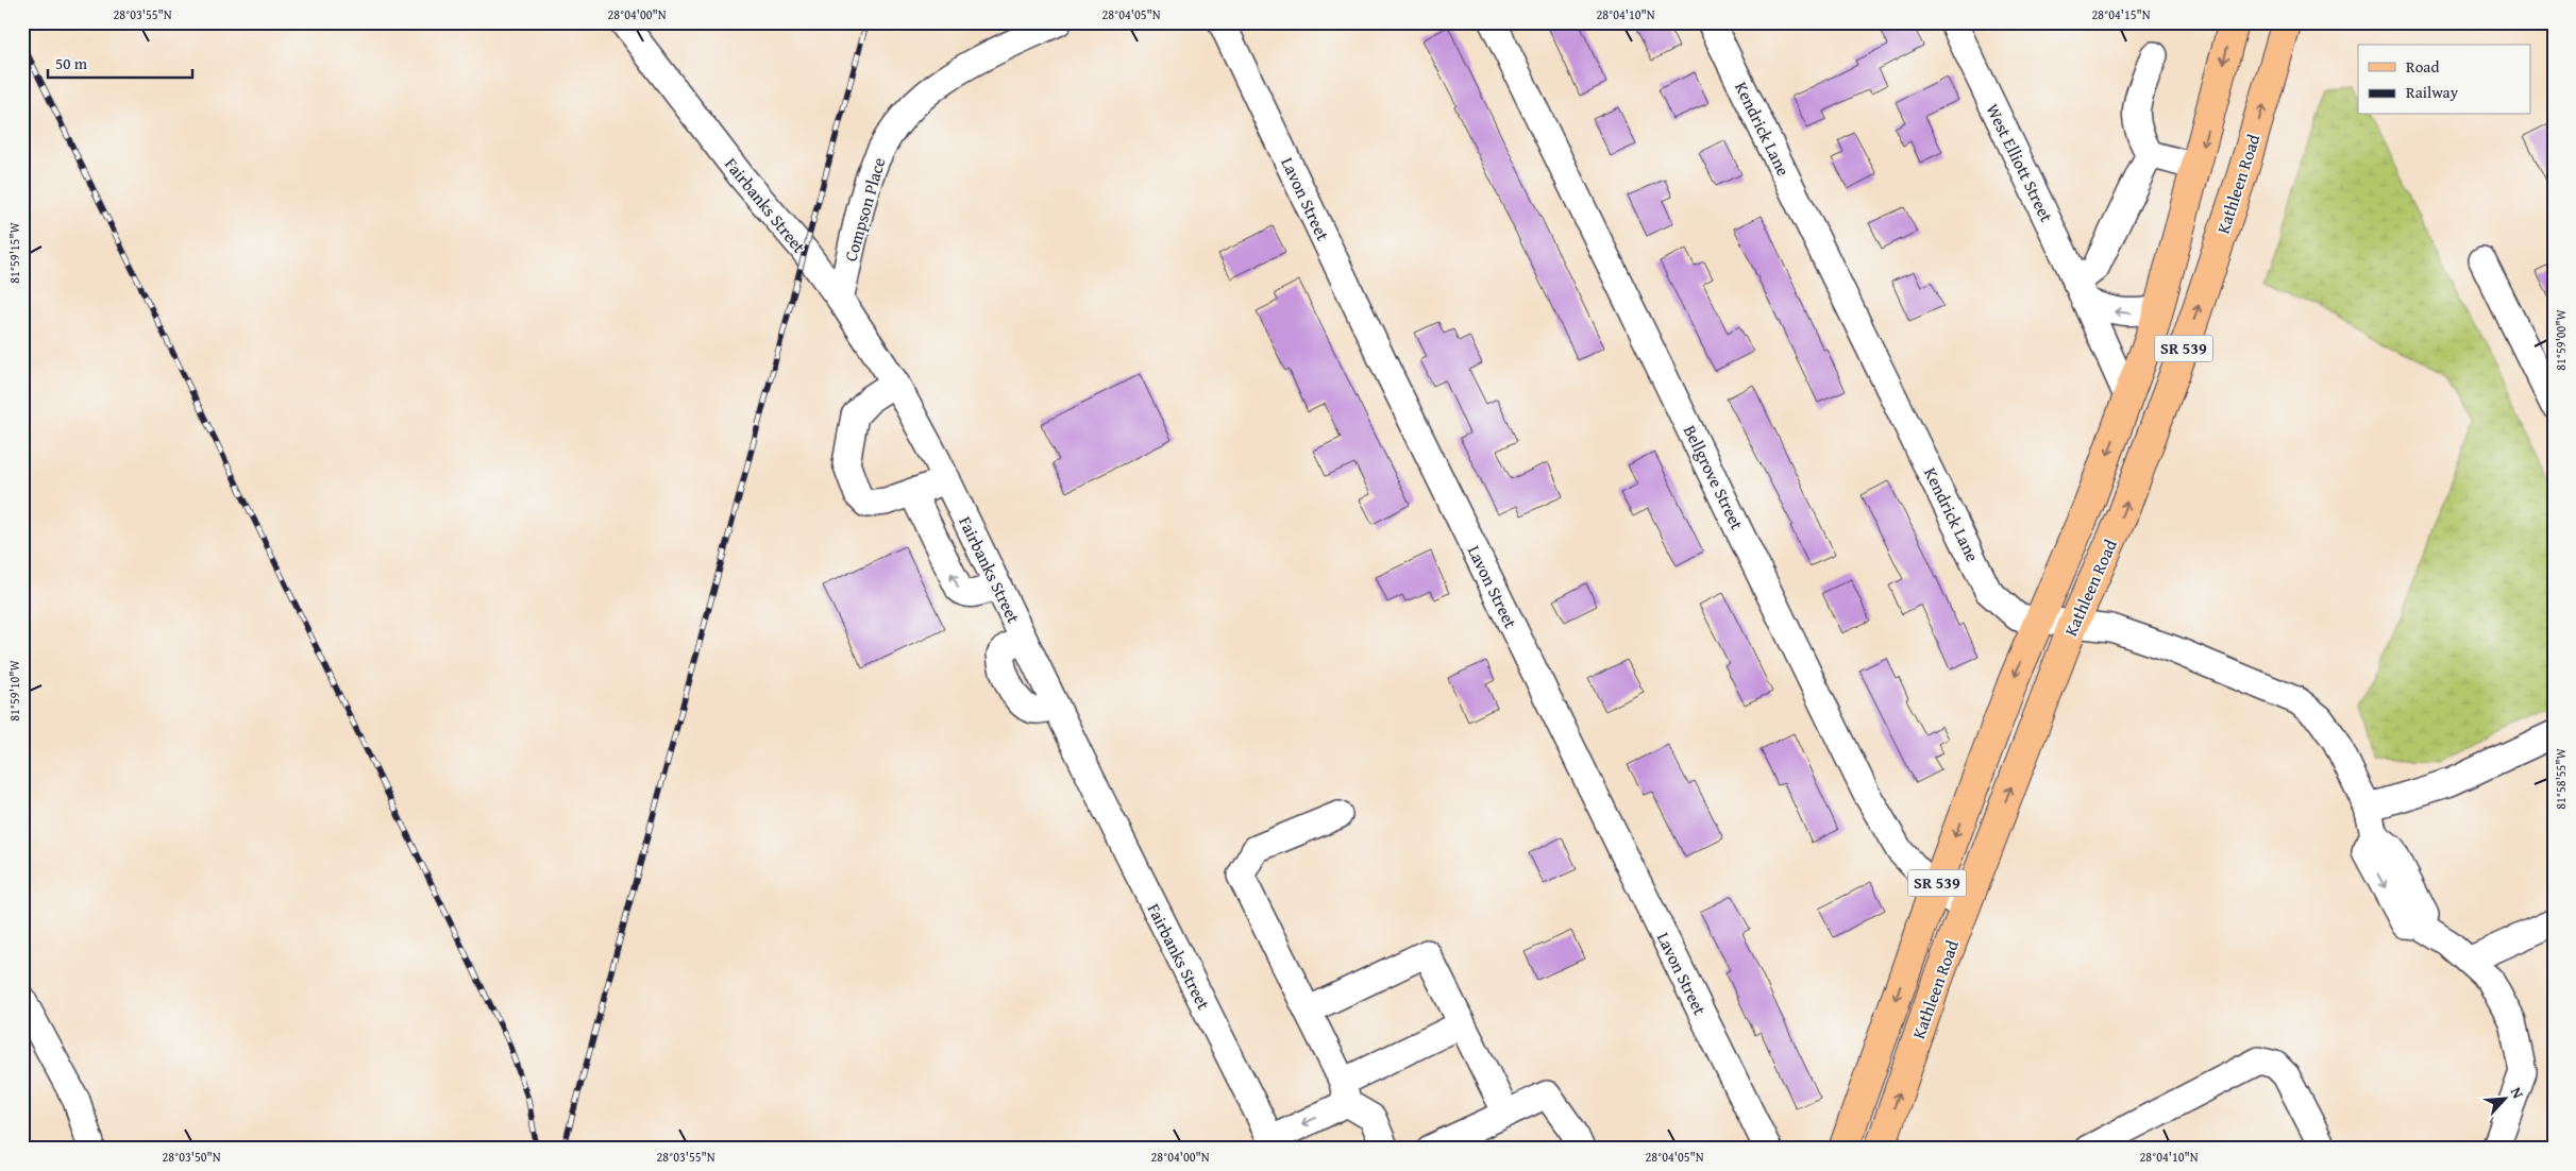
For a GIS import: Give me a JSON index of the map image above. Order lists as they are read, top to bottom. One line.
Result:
{"streets":{"main road":["Kathleen Road","SR 539"],"street":["Kendrick Lane","West Elliott Street","Lavon Street","Fairbanks Street","Compson Place","Bellgrove Street"]},"crossings":[["Kendrick Lane","Kathleen Road"],["West Elliott Street","Kathleen Road"],["Kathleen Road","Bellgrove Street"],["Fairbanks Street","Compson Place"]],"legend":["Road","Railway"],"scale_bar":"50 m","north":"top right","coordinates":["28°03'55\"N","28°04'00\"N","28°04'05\"N","28°04'10\"N","28°04'15\"N","81°59'15\"W","81°59'00\"W","81°59'10\"W","81°58'55\"W","28°03'50\"N"]}
